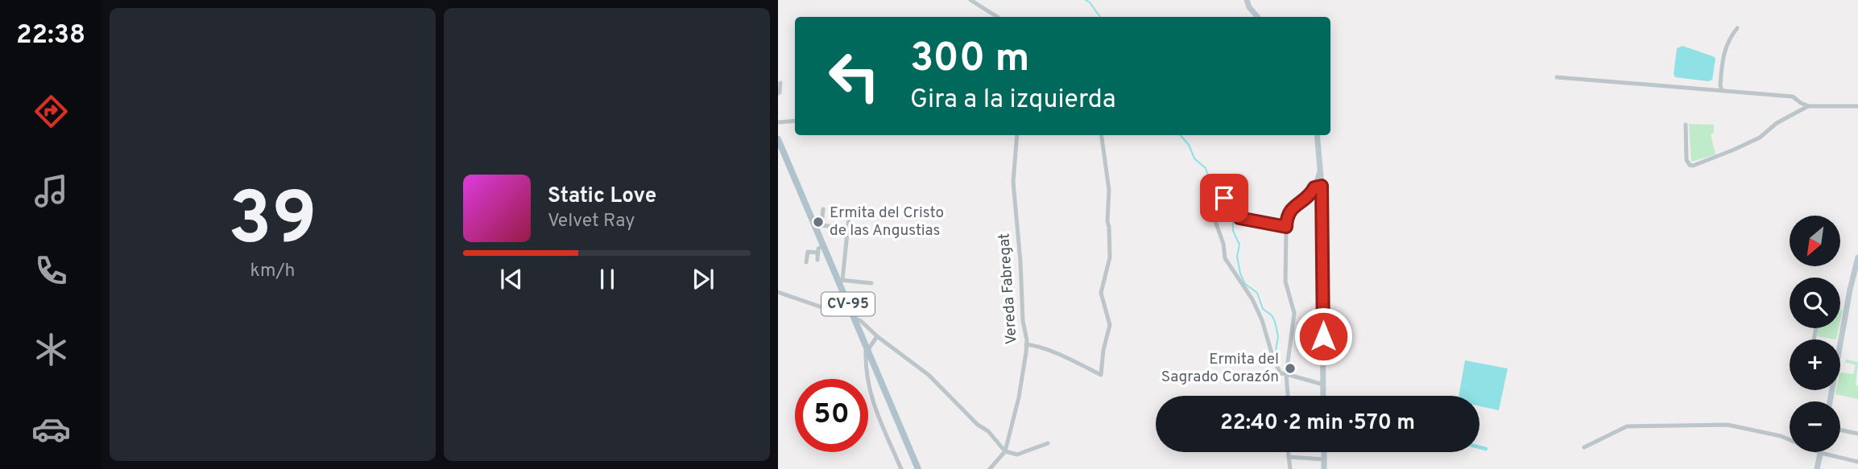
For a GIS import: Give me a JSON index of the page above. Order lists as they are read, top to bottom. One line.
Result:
{"streets":{"main road":["CV-95"],"street":["Vereda Fabregat"]},"places":["Ermita del Cristo de las Angustias","Ermita del Sagrado Corazón"],"north":"bottom left","page":{"tabs":"22:38","tile":["39","km/h"],"turn":["300 m","Gira a la izquierda"],"song":["Static Love","Velvet Ray"],"map_buttons":["+","−"],"limit":"50","trip":"22:40 · 2 min · 570 m"}}
